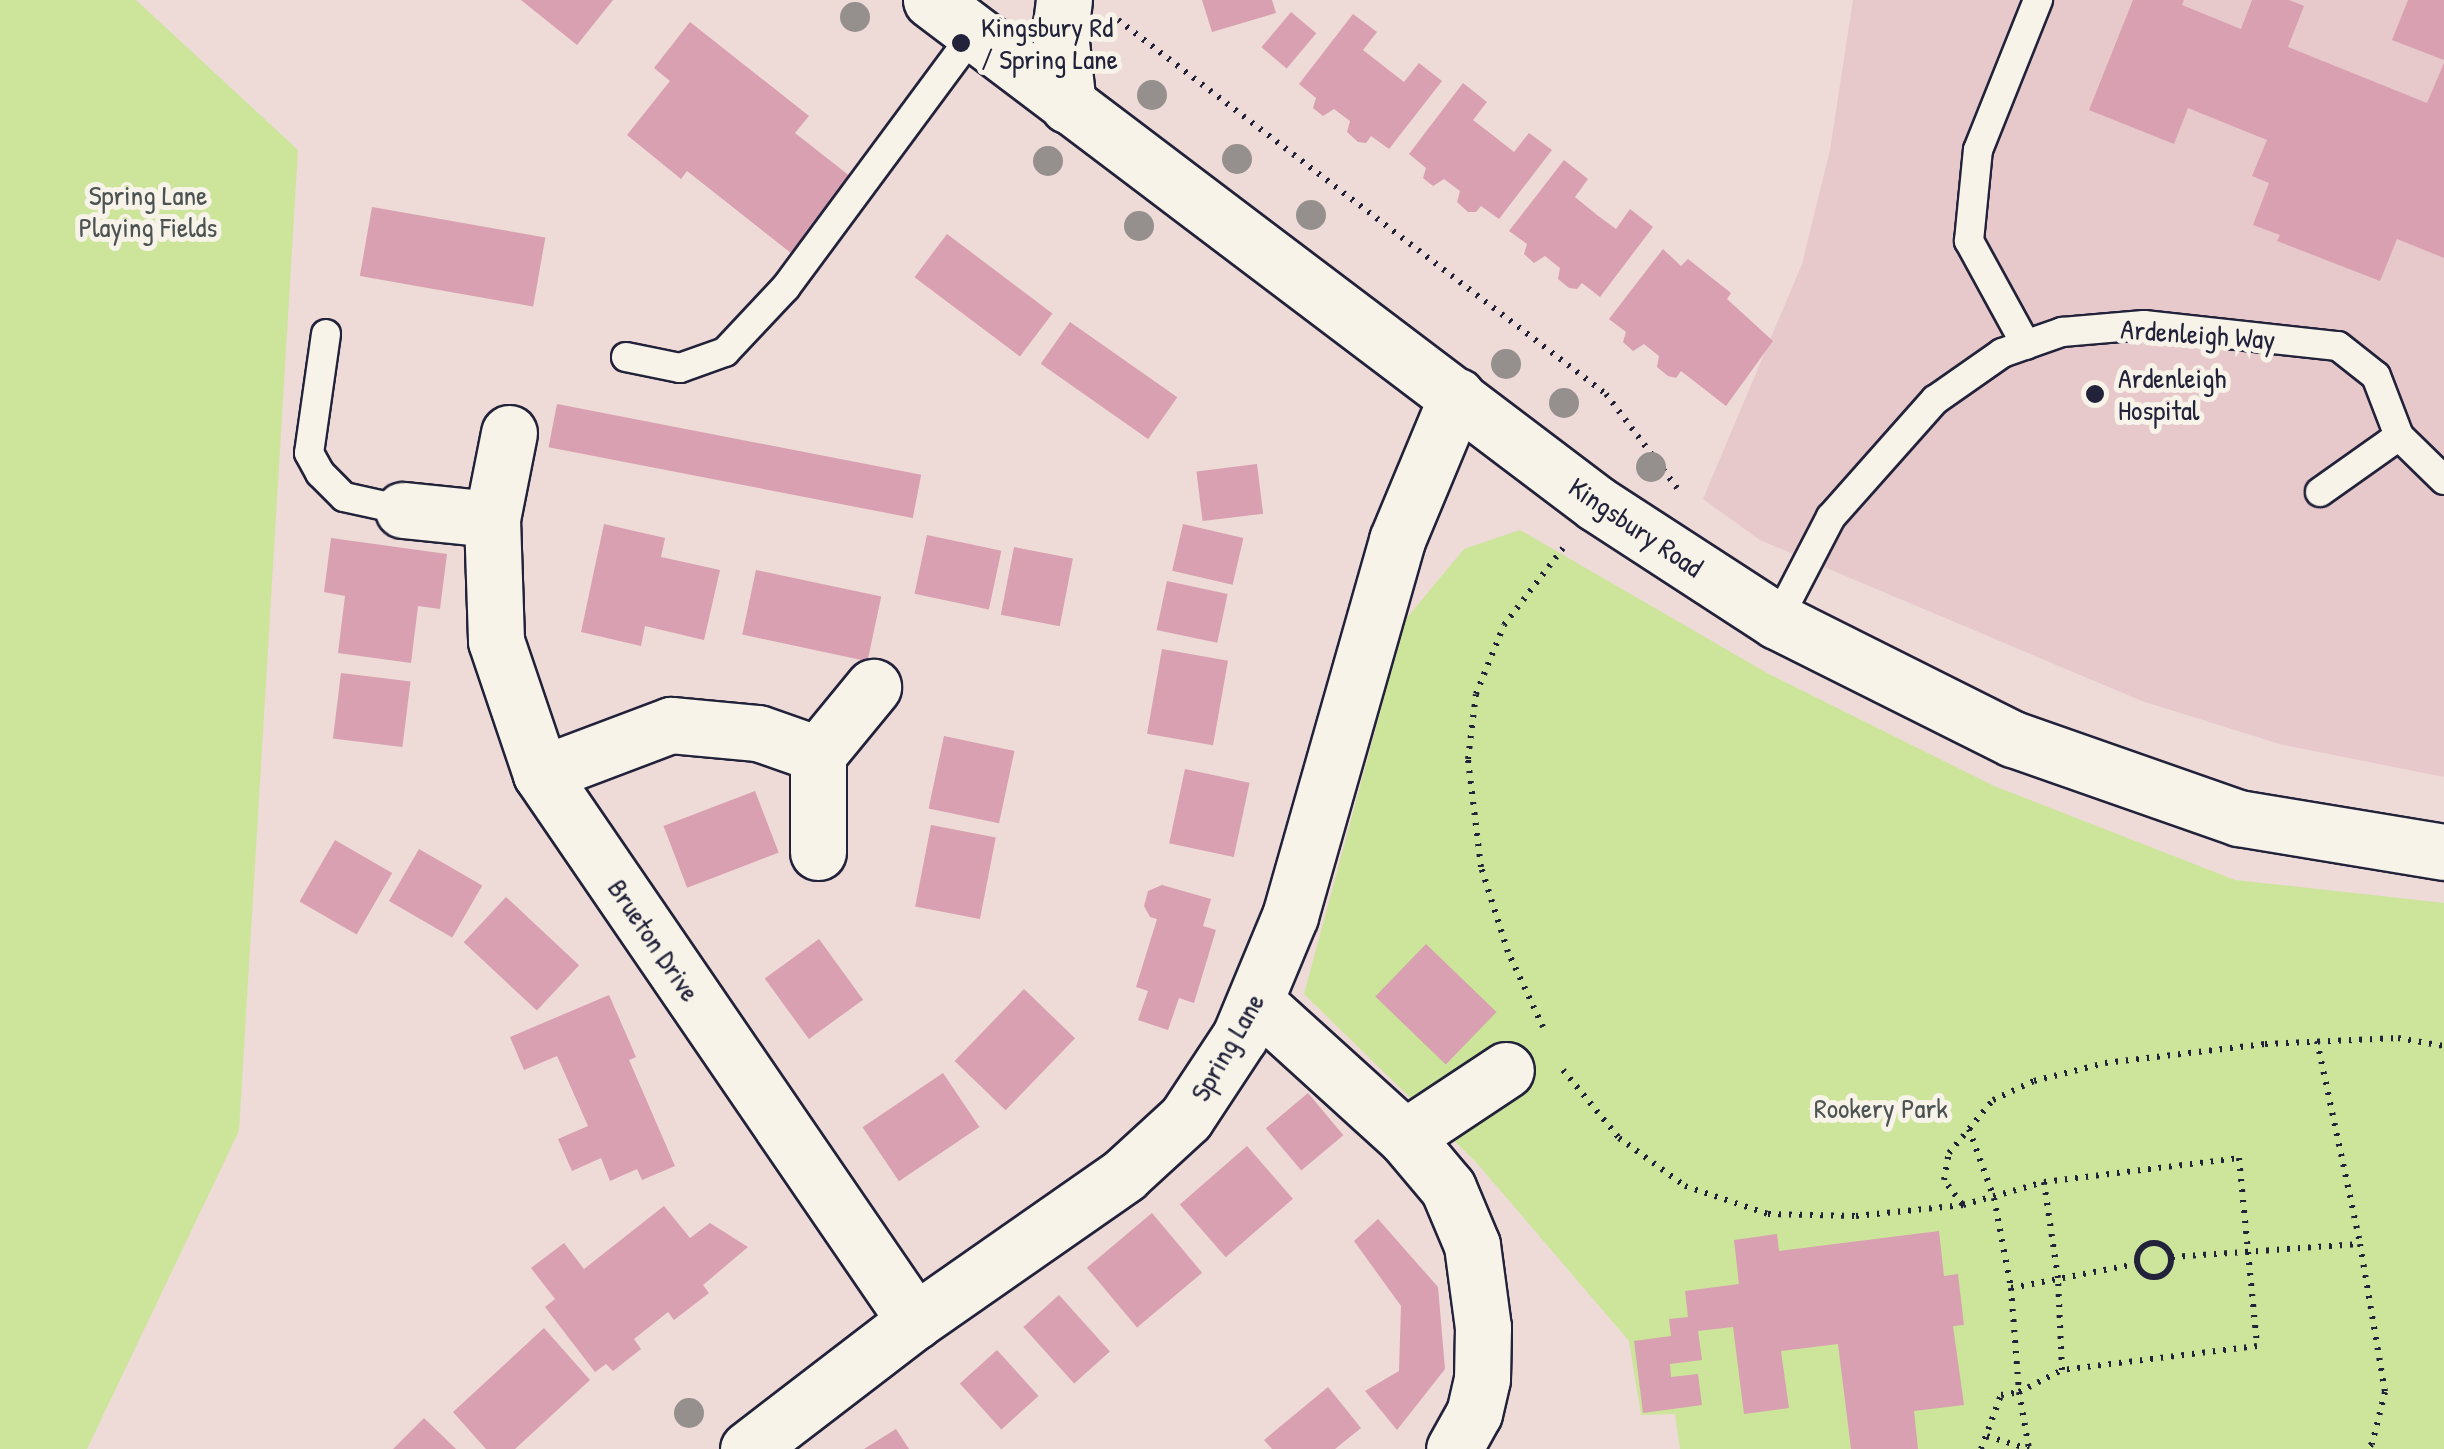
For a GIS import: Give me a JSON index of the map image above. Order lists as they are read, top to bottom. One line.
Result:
{"streets":{"street":["Kingsbury Road","Brueton Drive","Spring Lane"],"lane":["Ardenleigh Way"]},"crossings":[["Ardenleigh Way","Kingsbury Road"],["Kingsbury Road","Spring Lane"],["Brueton Drive","Spring Lane"]],"parks":["Spring Lane Playing Fields","Rookery Park"],"places":["Kingsbury Rd / Spring Lane","Ardenleigh Hospital"]}
